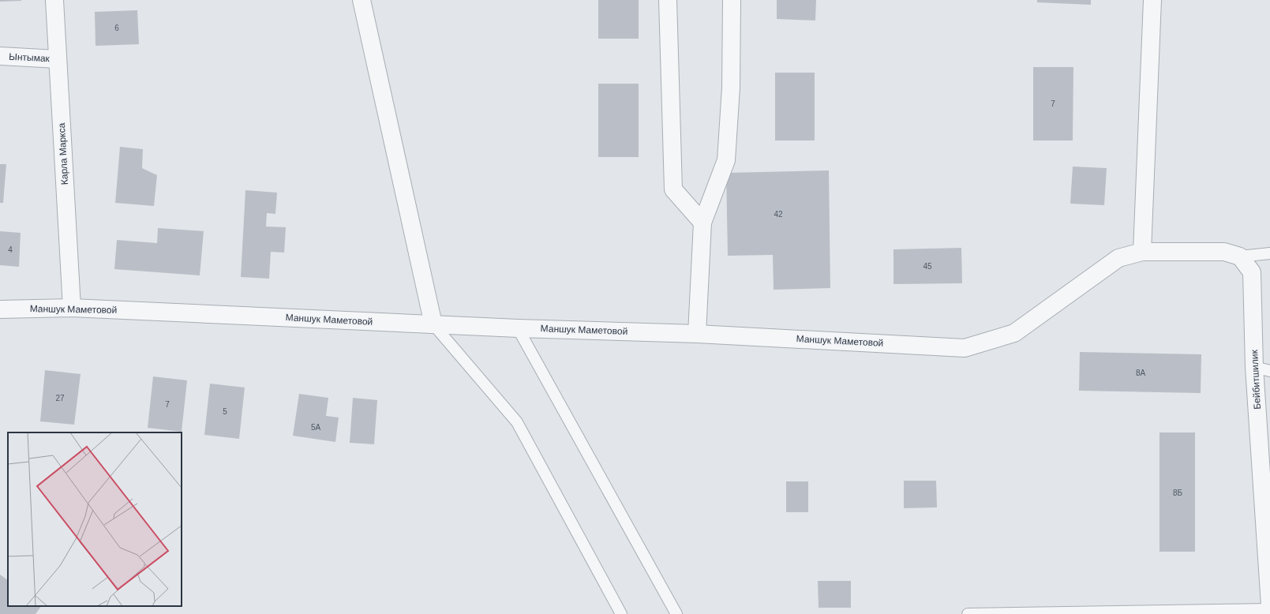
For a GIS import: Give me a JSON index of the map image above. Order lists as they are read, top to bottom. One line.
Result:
{"streets":{"street":["Ынтымак","Карла Маркса","Маншук Маметовой","Бейбитшилик"]},"crossings":[["Ынтымак","Карла Маркса"],["Карла Маркса","Маншук Маметовой"]],"house_numbers":["6","7","42","4","45","8А","27","7","5","5А","8Б"]}
